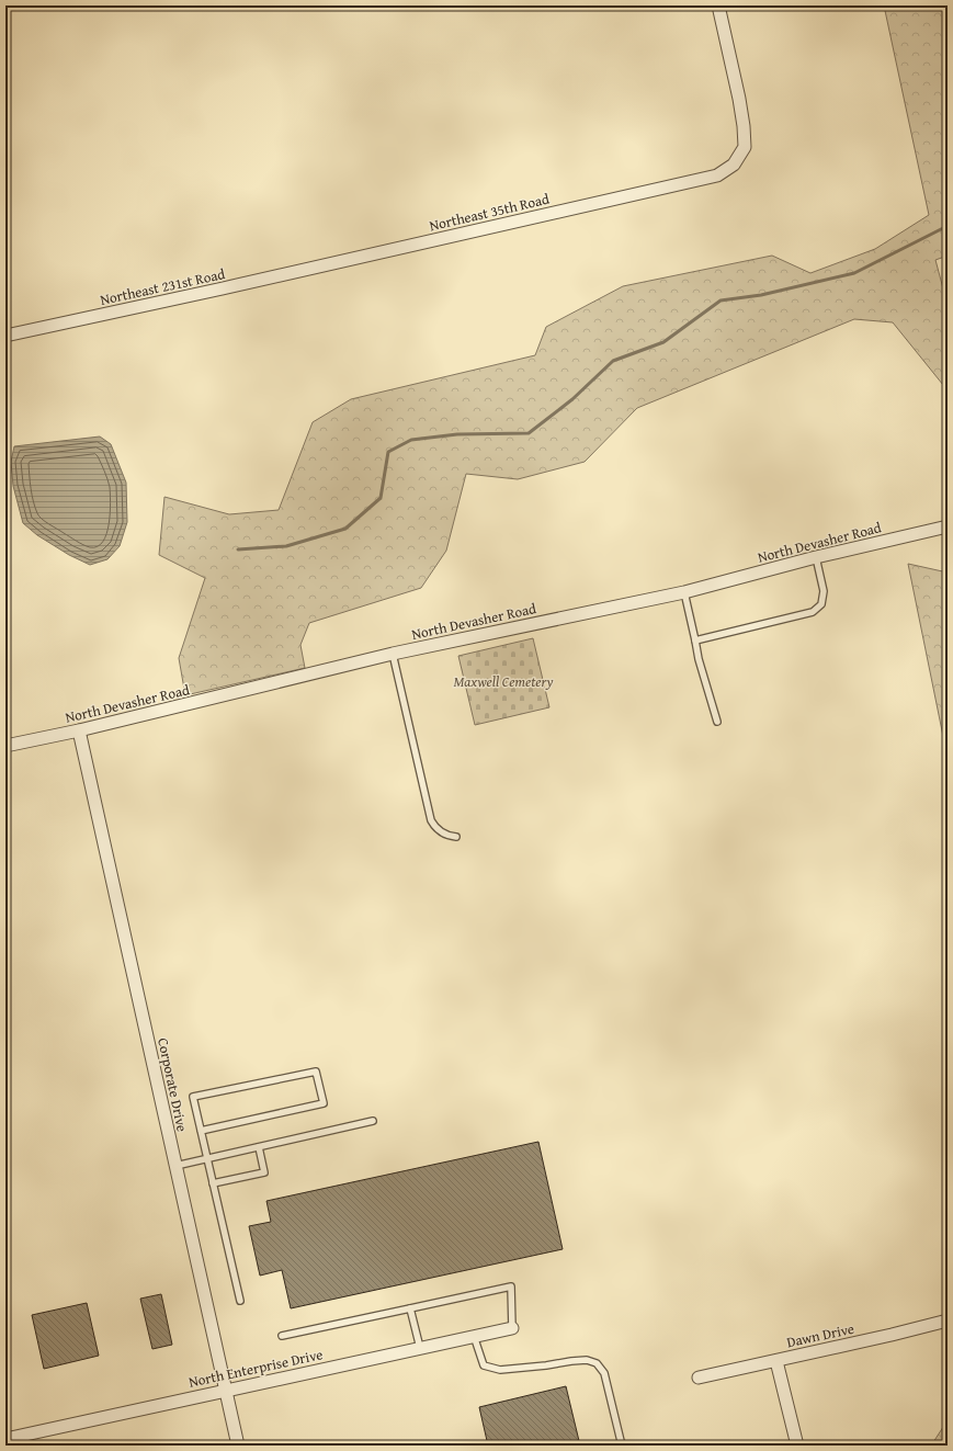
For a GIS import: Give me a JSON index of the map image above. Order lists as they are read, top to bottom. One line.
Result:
{"streets":{"street":["Northeast 35th Road","Northeast 231st Road","North Devasher Road","Corporate Drive","Dawn Drive","North Enterprise Drive"]},"crossings":[["Northeast 35th Road","Northeast 231st Road"],["North Devasher Road","Corporate Drive"],["Corporate Drive","North Enterprise Drive"]],"parks":["Maxwell Cemetery"]}
